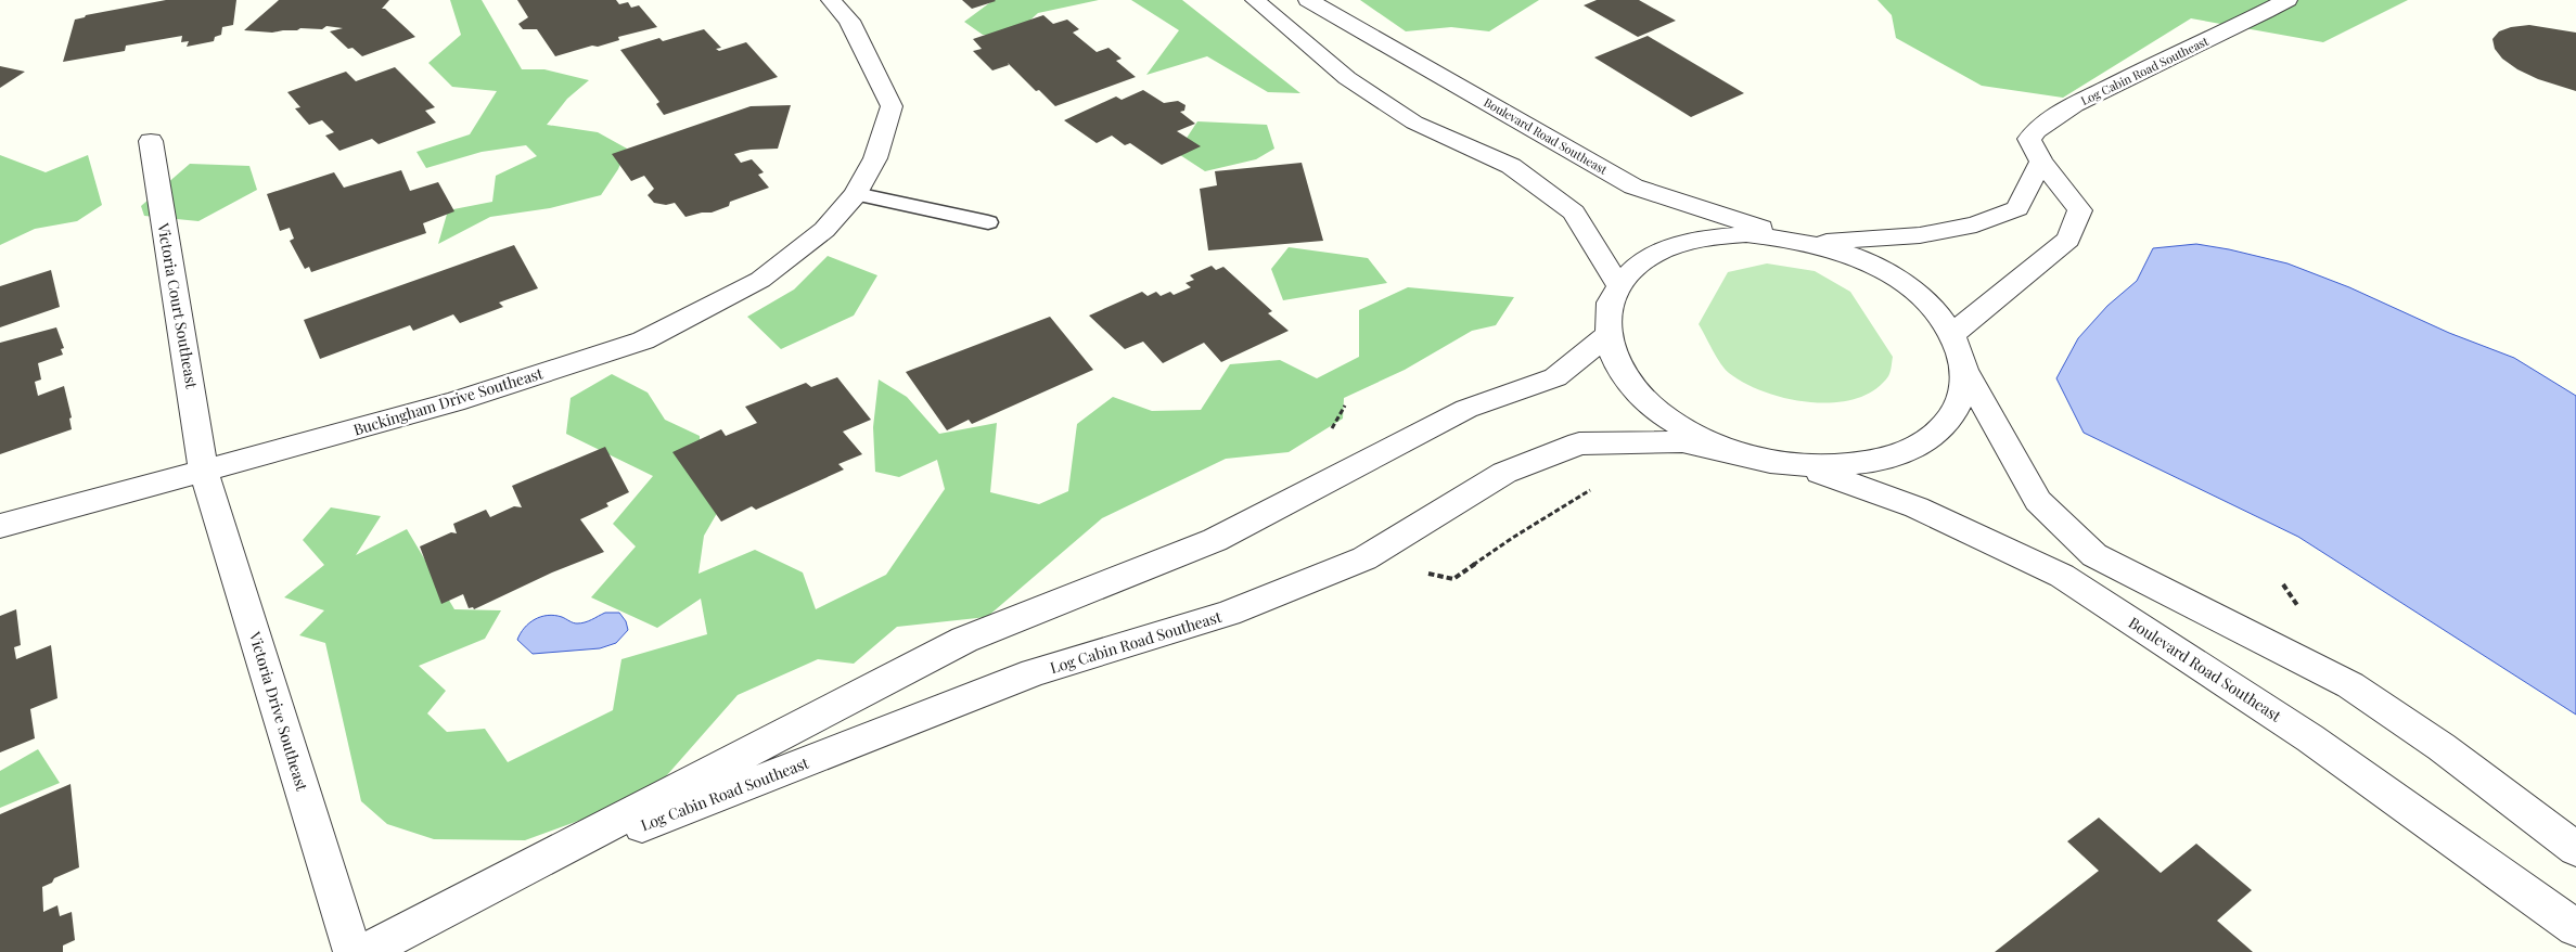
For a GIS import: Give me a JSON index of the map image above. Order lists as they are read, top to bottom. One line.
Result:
{"streets":{"street":["Log Cabin Road Southeast","Boulevard Road Southeast","Victoria Court Southeast","Buckingham Drive Southeast","Victoria Drive Southeast"]},"crossings":[["Victoria Court Southeast","Buckingham Drive Southeast"],["Victoria Court Southeast","Victoria Drive Southeast"],["Buckingham Drive Southeast","Victoria Drive Southeast"]]}
